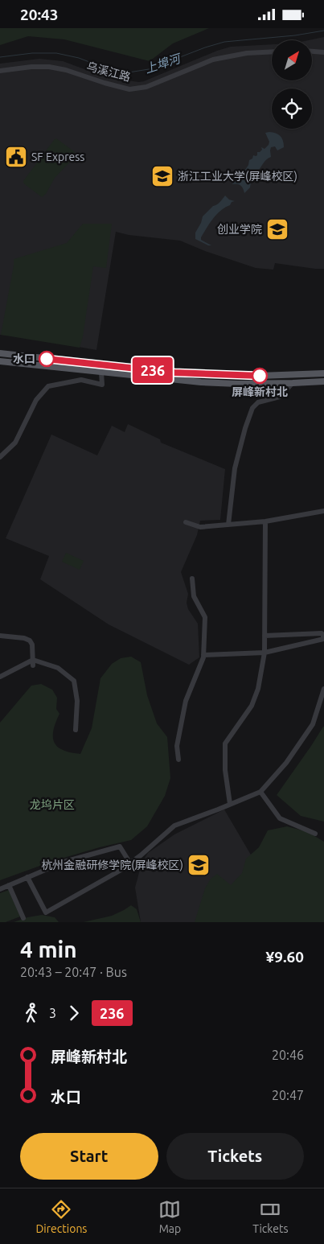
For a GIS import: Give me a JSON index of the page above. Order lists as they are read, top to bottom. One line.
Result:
{"streets":{"street":["乌溪江路"]},"water":["上埠河"],"parks":["龙坞片区"],"places":{"public building":["SF Express"],"school or university":["浙江工业大学(屏峰校区)","创业学院","杭州金融研修学院(屏峰校区)"],"other":["水口","屏峰新村北"]},"lines":["bus line 236"],"north":"top right","page":{"status":"20:43","on_map":"236","heading":["4 min","20:43 – 20:47 · Bus","¥9.60"],"legs":["3","236"],"list":[{"name":"屏峰新村北","value":"20:46"},{"name":"水口","value":"20:47"}],"buttons":["Start","Tickets"],"tabs":["Directions","Map","Tickets"]}}
